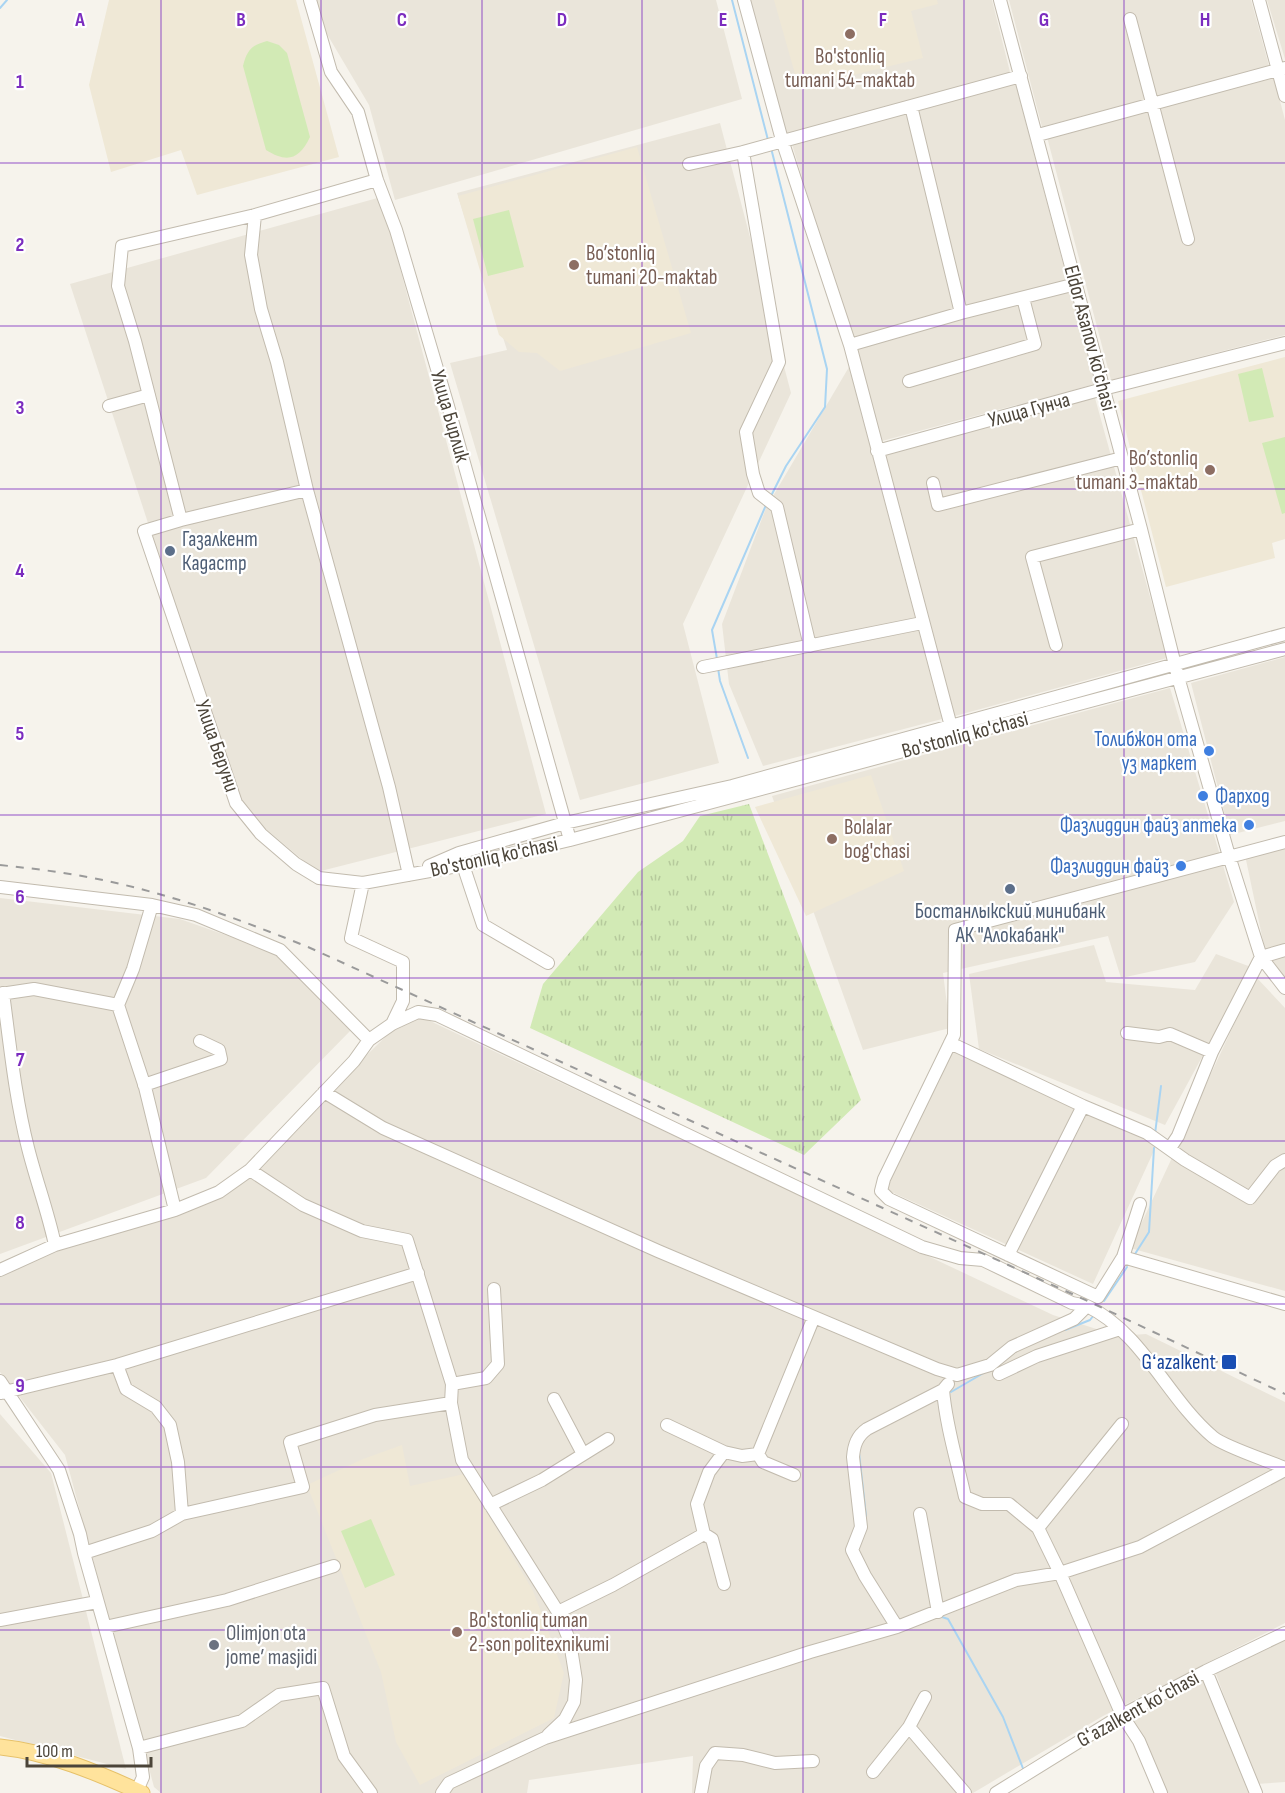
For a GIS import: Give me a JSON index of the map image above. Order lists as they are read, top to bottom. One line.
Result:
{"streets":{"street":["Eldor Asanov ko'chasi","Улица Гунча","Улица Бирлик","Bo'stonliq ko'chasi","Улица Беруни","Gʻazalkent koʻchasi"]},"crossings":[["Eldor Asanov ko'chasi","Улица Гунча"],["Eldor Asanov ko'chasi","Bo'stonliq ko'chasi"],["Улица Бирлик","Bo'stonliq ko'chasi"],["Bo'stonliq ko'chasi","Улица Беруни"]],"places":{"other":["Bo'stonliq tumani 54-maktab","Bo’stonliq tumani 20-maktab","Bo’stonliq tumani 3-maktab","Газалкент Кадастр","Толибжон ота уз маркет","Фарход","Фазлиддин файз аптека","Bolalar bog'chasi","Фазлиддин файз","Бостанлыкский минибанк АК \"Алокабанк\"","Bo'stonliq tuman 2-son politexnikumi","Olimjon ota jome’ masjidi"],"transit":["Gʻazalkent"]},"scale_bar":"100 m","grid":{"columns":["A","B","C","D","E","F","G","H"],"rows":["1","2","3","4","5","6","7","8","9"]}}
